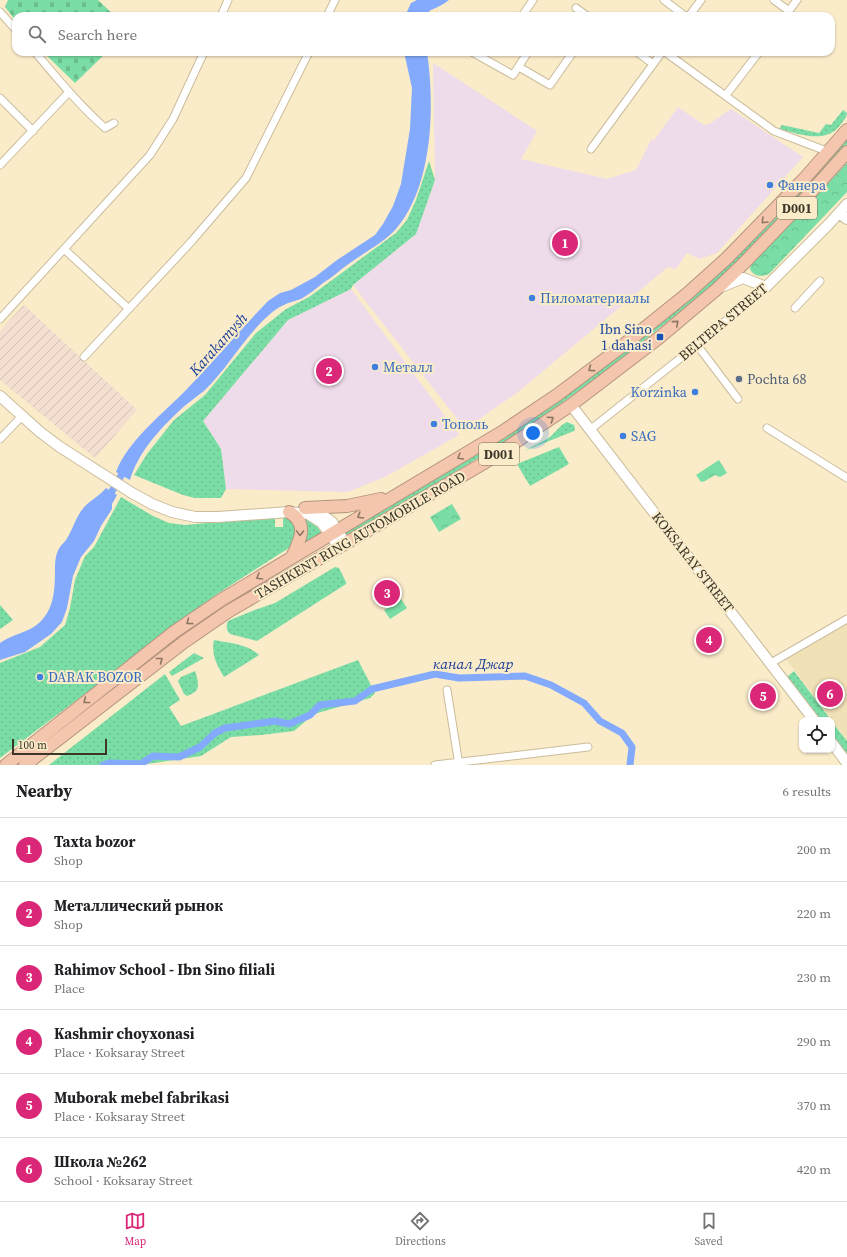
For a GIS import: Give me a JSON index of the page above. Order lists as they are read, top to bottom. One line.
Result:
{"streets":{"highway":["D001","TASHKENT RING AUTOMOBILE ROAD"],"main road":["BELTEPA STREET","KOKSARAY STREET"]},"crossings":[["D001","TASHKENT RING AUTOMOBILE ROAD"],["BELTEPA STREET","KOKSARAY STREET"],["TASHKENT RING AUTOMOBILE ROAD","KOKSARAY STREET"]],"water":["Karakamysh","канал Джар"],"places":{"other":["Фанера","Пиломатериалы","Металл","Pochta 68","Korzinka","Тополь","SAG","DARAK BOZOR"],"transit":["Ibn Sino 1 dahasi"]},"scale_bar":"100 m","page":{"search":"Search here","pins":["1","2","3","4","6","5"],"scale":"100 m","heading":["Nearby","6 results"],"list":[{"mark":"1","name":"Taxta bozor","note":"Shop","value":"200 m"},{"mark":"2","name":"Металлический рынок","note":"Shop","value":"220 m"},{"mark":"3","name":"Rahimov School - Ibn Sino filiali","note":"Place","value":"230 m"},{"mark":"4","name":"Kashmir choyxonasi","note":"Place · Koksaray Street","value":"290 m"},{"mark":"5","name":"Muborak mebel fabrikasi","note":"Place · Koksaray Street","value":"370 m"},{"mark":"6","name":"Школа №262","note":"School · Koksaray Street","value":"420 m"}],"nav":["Map","Directions","Saved"]}}
